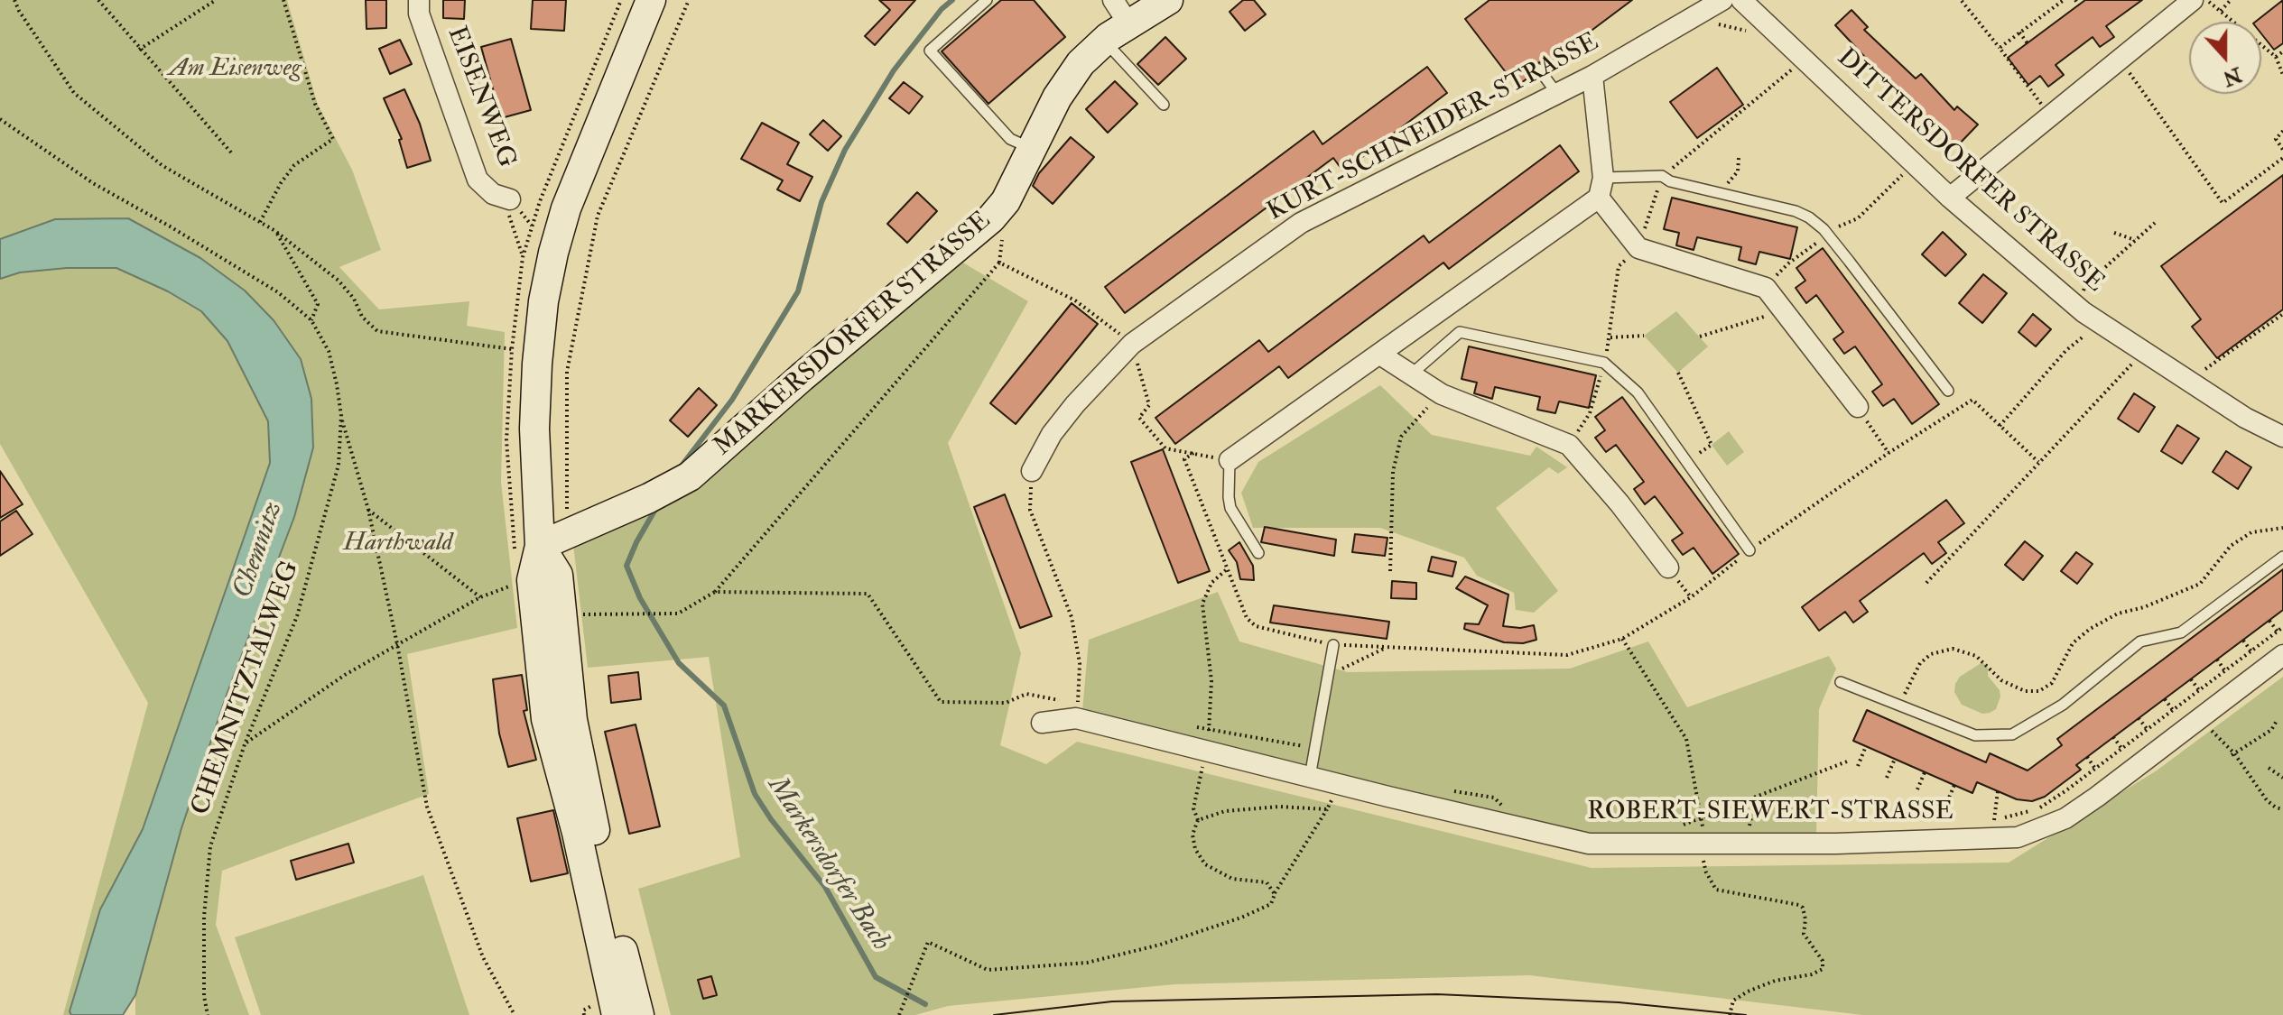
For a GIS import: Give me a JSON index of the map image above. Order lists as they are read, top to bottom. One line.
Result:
{"streets":{"main road":["MARKERSDORFER STRASSE"],"street":["EISENWEG","KURT-SCHNEIDER-STRASSE","DITTERSDORFER STRASSE","ROBERT-SIEWERT-STRASSE"],"path":["CHEMNITZTALWEG"]},"water":["Chemnitz","Markersdorfer Bach"],"parks":["Am Eisenweg","Harthwald"],"north":"bottom"}
